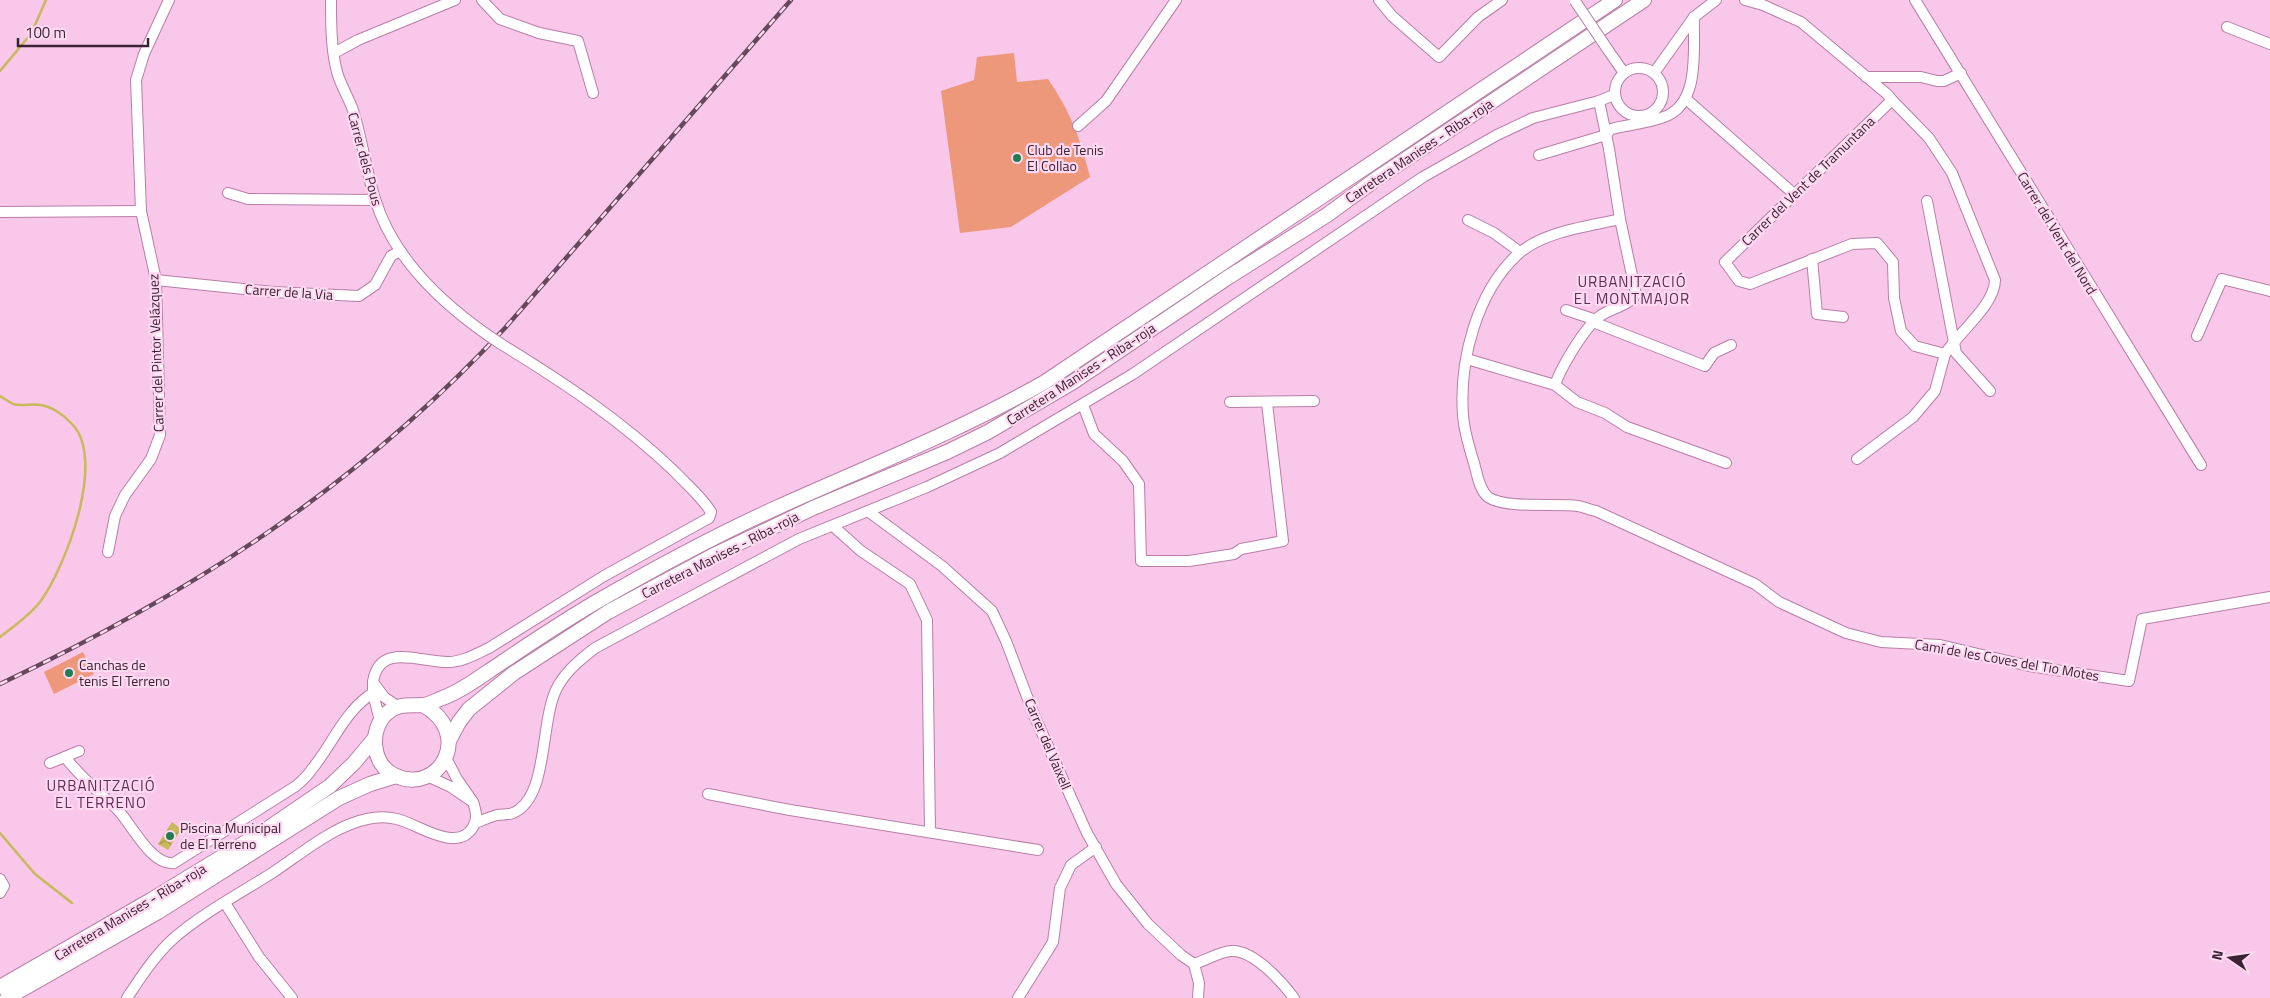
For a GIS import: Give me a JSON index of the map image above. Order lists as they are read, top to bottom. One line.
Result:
{"streets":{"main road":["Carretera Manises - Riba-roja"],"street":["Carrer dels Pous","Carrer del Vent de Tramuntana","Carrer del Vent del Nord","Carrer de la Via","Carrer del Pintor Velázquez","Camí de les Coves del Tio Motes","Carrer del Vaixell"]},"crossings":[["Carrer dels Pous","Carrer de la Via"],["Carrer de la Via","Carrer del Pintor Velázquez"]],"districts":["URBANITZACIÓ EL MONTMAJOR","URBANITZACIÓ EL TERRENO"],"places":["Club de Tenis El Collao","Canchas de tenis El Terreno","Piscina Municipal de El Terreno"],"scale_bar":"100 m","north":"left"}
